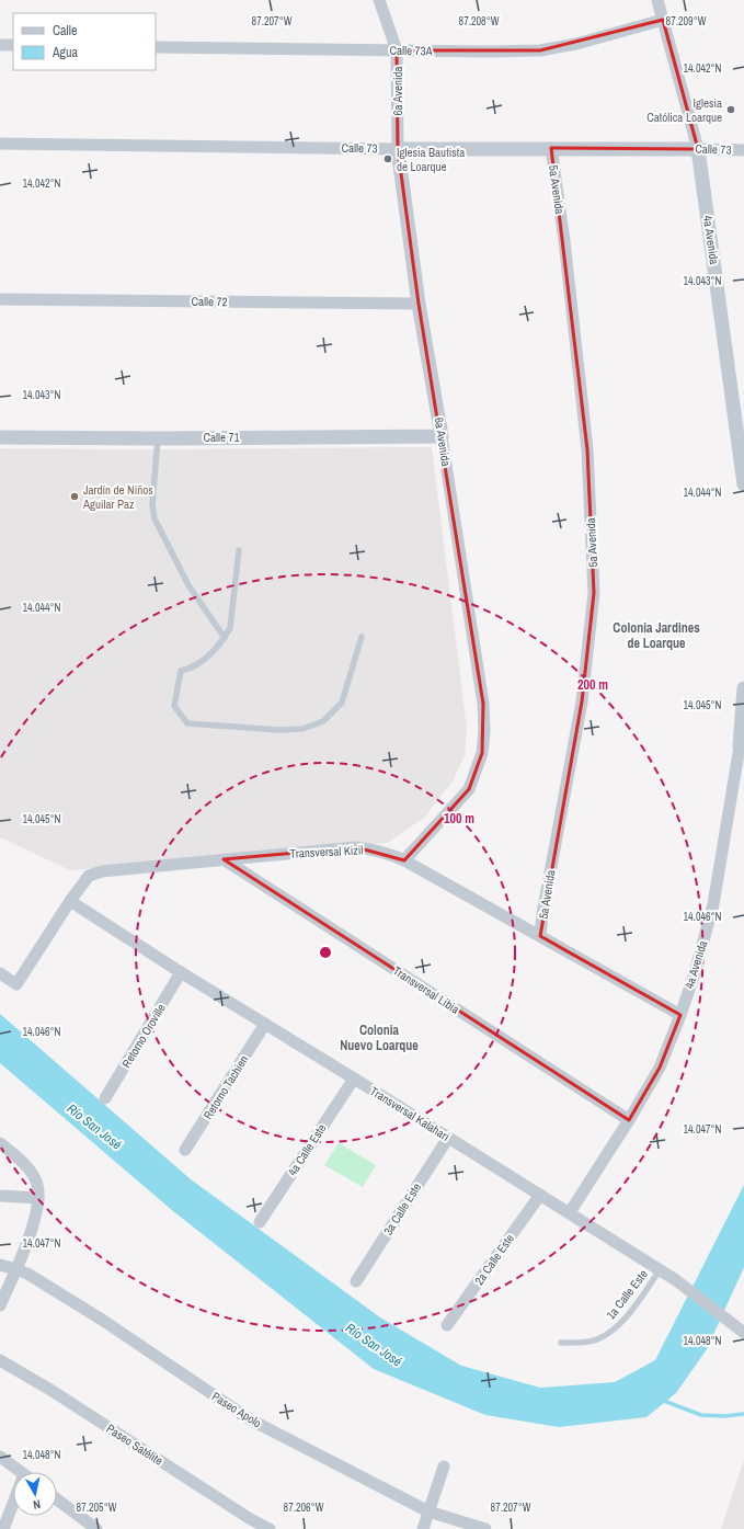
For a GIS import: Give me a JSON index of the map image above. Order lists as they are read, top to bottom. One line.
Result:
{"streets":{"street":["Calle 73A","6a Avenida","Calle 73","5a Avenida","4a Avenida","Calle 72","Calle 71","Transversal Kizil","Transversal Libia","Retorno Oroville","Retorno Tachien","Transversal Kalahari","4a Calle Este","3a Calle Este","2a Calle Este","Paseo Apolo","Paseo Satélite"],"lane":["1a Calle Este"]},"crossings":[["Calle 73A","6a Avenida"],["Calle 73A","4a Avenida"],["6a Avenida","Calle 73"],["6a Avenida","Calle 72"],["6a Avenida","Calle 71"],["6a Avenida","Transversal Kizil"],["Calle 73","5a Avenida"],["Calle 73","4a Avenida"],["5a Avenida","Transversal Kizil"],["4a Avenida","Transversal Kizil"],["4a Avenida","Transversal Libia"],["4a Avenida","Transversal Kalahari"],["Transversal Kizil","Transversal Libia"],["Transversal Kizil","Transversal Kalahari"],["Retorno Oroville","Transversal Kalahari"],["Retorno Tachien","Transversal Kalahari"],["Transversal Kalahari","4a Calle Este"],["Transversal Kalahari","3a Calle Este"],["Transversal Kalahari","2a Calle Este"],["Transversal Kalahari","1a Calle Este"]],"districts":["Colonia Jardines de Loarque","Colonia Nuevo Loarque"],"water":["Río San José"],"places":["Iglesia Católica Loarque","Iglesia Bautista de Loarque","Jardín de Niños Aguilar Paz"],"legend":["Calle","Agua"],"north":"bottom","coordinates":["87.209°W","87.207°W","87.208°W","14.042°N","14.043°N","14.044°N","14.045°N","14.046°N","14.047°N","14.048°N","87.205°W","87.206°W"],"rings":["200 m","100 m"]}
